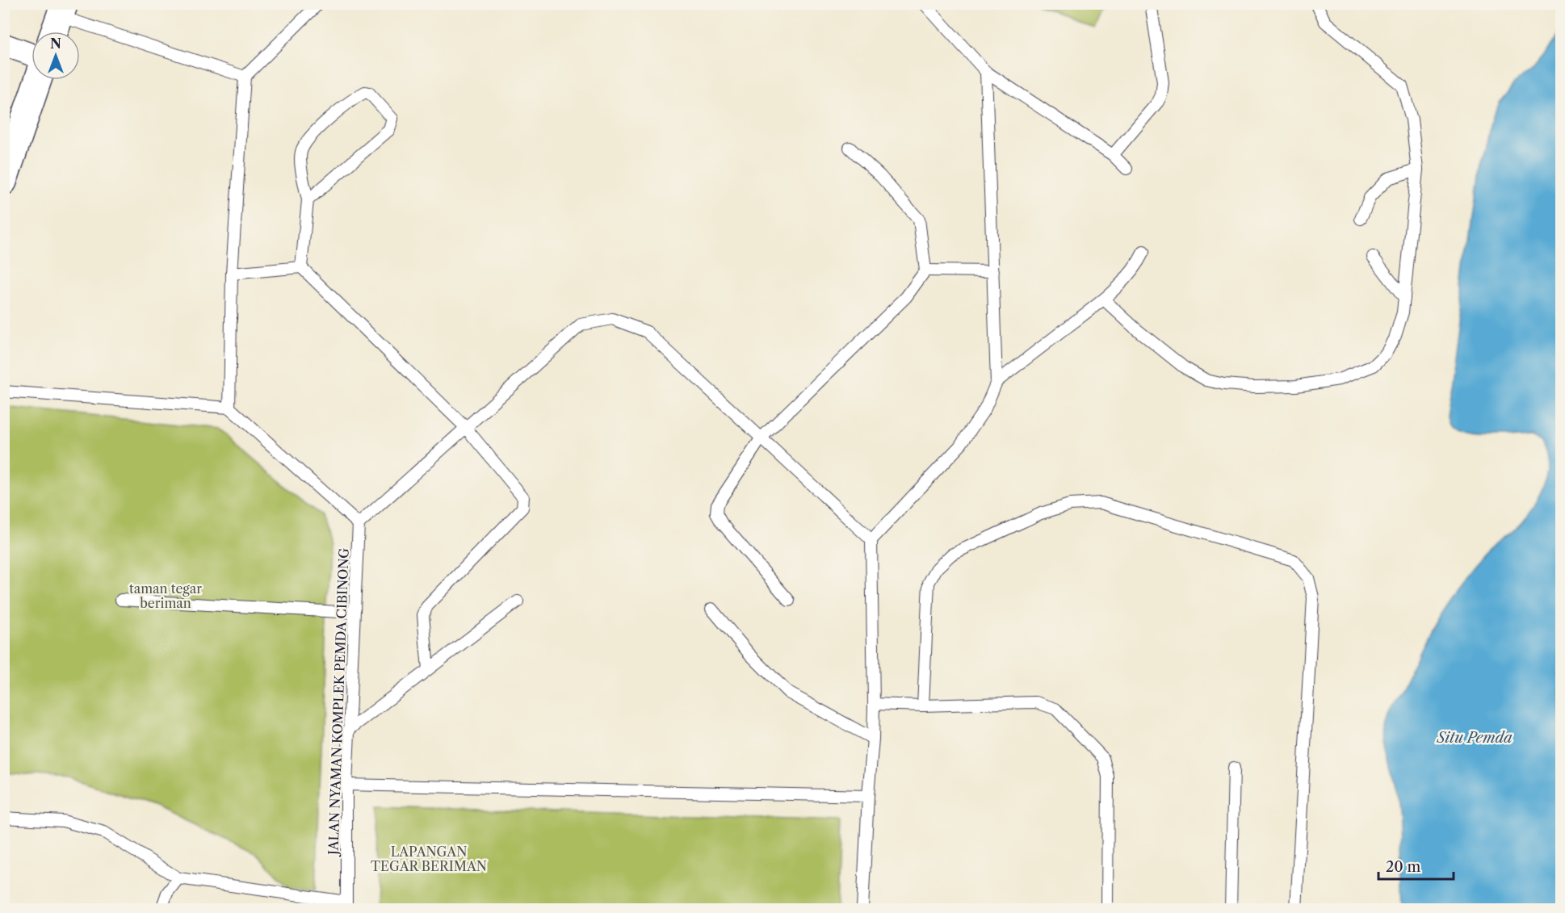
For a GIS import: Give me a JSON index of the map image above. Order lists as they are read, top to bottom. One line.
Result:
{"streets":{"lane":["JALAN NYAMAN KOMPLEK PEMDA CIBINONG"]},"water":["Situ Pemda"],"parks":["taman tegar beriman","LAPANGAN TEGAR BERIMAN"],"scale_bar":"20 m","north":"top"}
